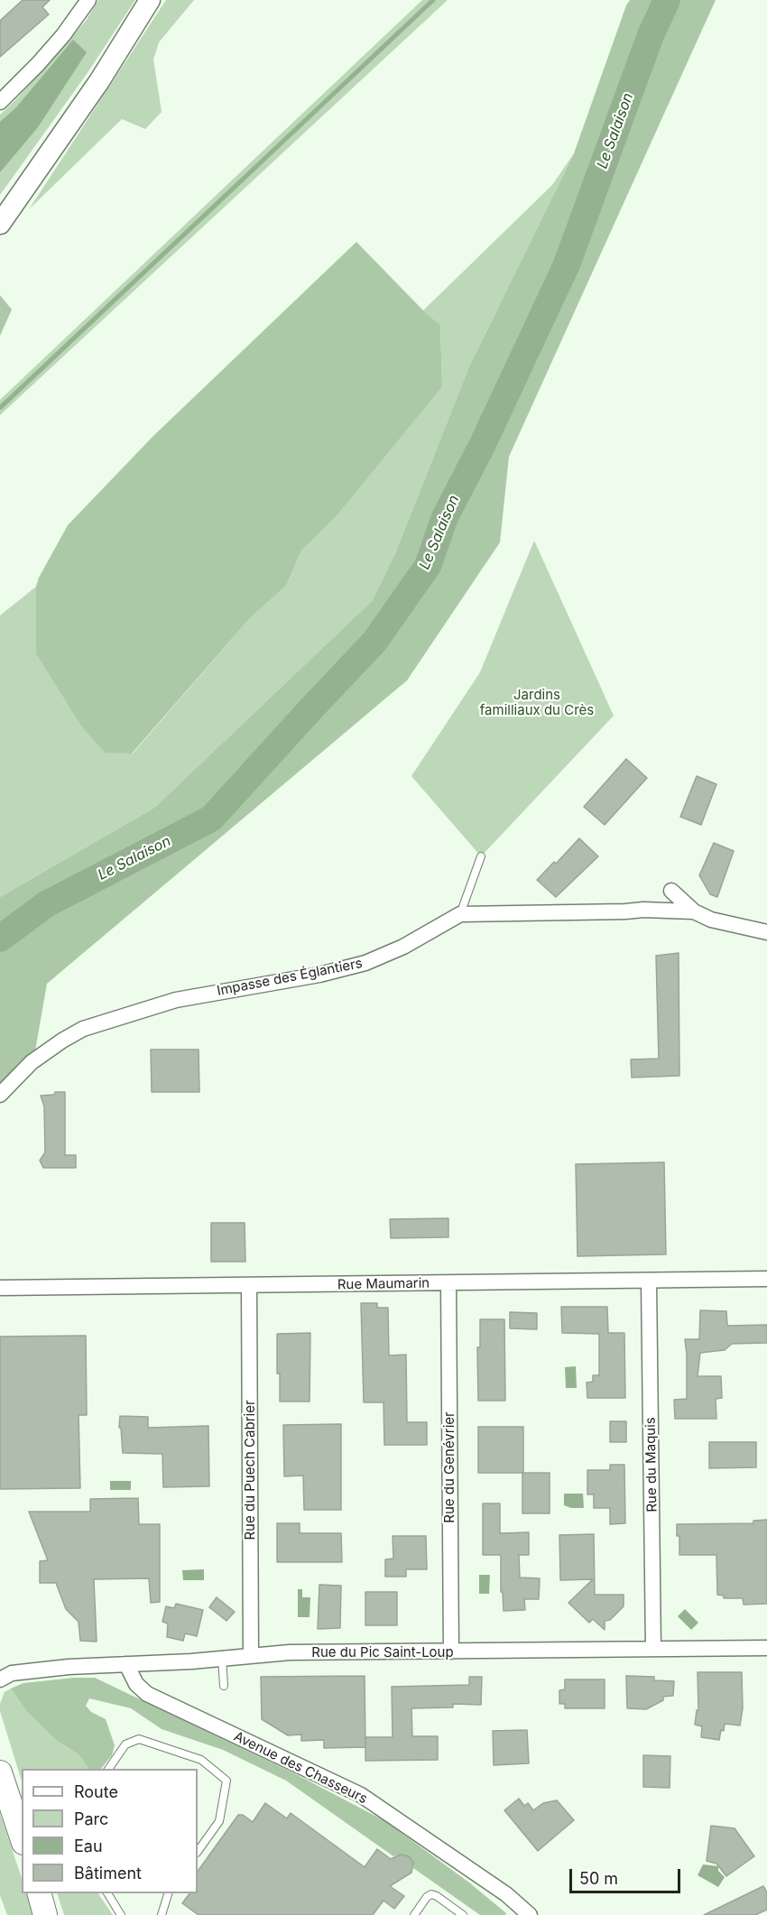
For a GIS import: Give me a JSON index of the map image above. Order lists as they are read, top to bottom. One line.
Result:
{"streets":{"street":["Impasse des Églantiers","Rue Maumarin","Rue du Maquis","Rue du Genévrier","Rue du Puech Cabrier","Rue du Pic Saint-Loup","Avenue des Chasseurs"]},"crossings":[["Rue Maumarin","Rue du Maquis"],["Rue Maumarin","Rue du Genévrier"],["Rue Maumarin","Rue du Puech Cabrier"],["Rue du Maquis","Rue du Pic Saint-Loup"],["Rue du Genévrier","Rue du Pic Saint-Loup"],["Rue du Puech Cabrier","Rue du Pic Saint-Loup"],["Rue du Pic Saint-Loup","Avenue des Chasseurs"]],"water":["Le Salaison"],"parks":["Jardins familliaux du Crès"],"legend":["Route","Parc","Eau","Bâtiment"],"scale_bar":"50 m"}
